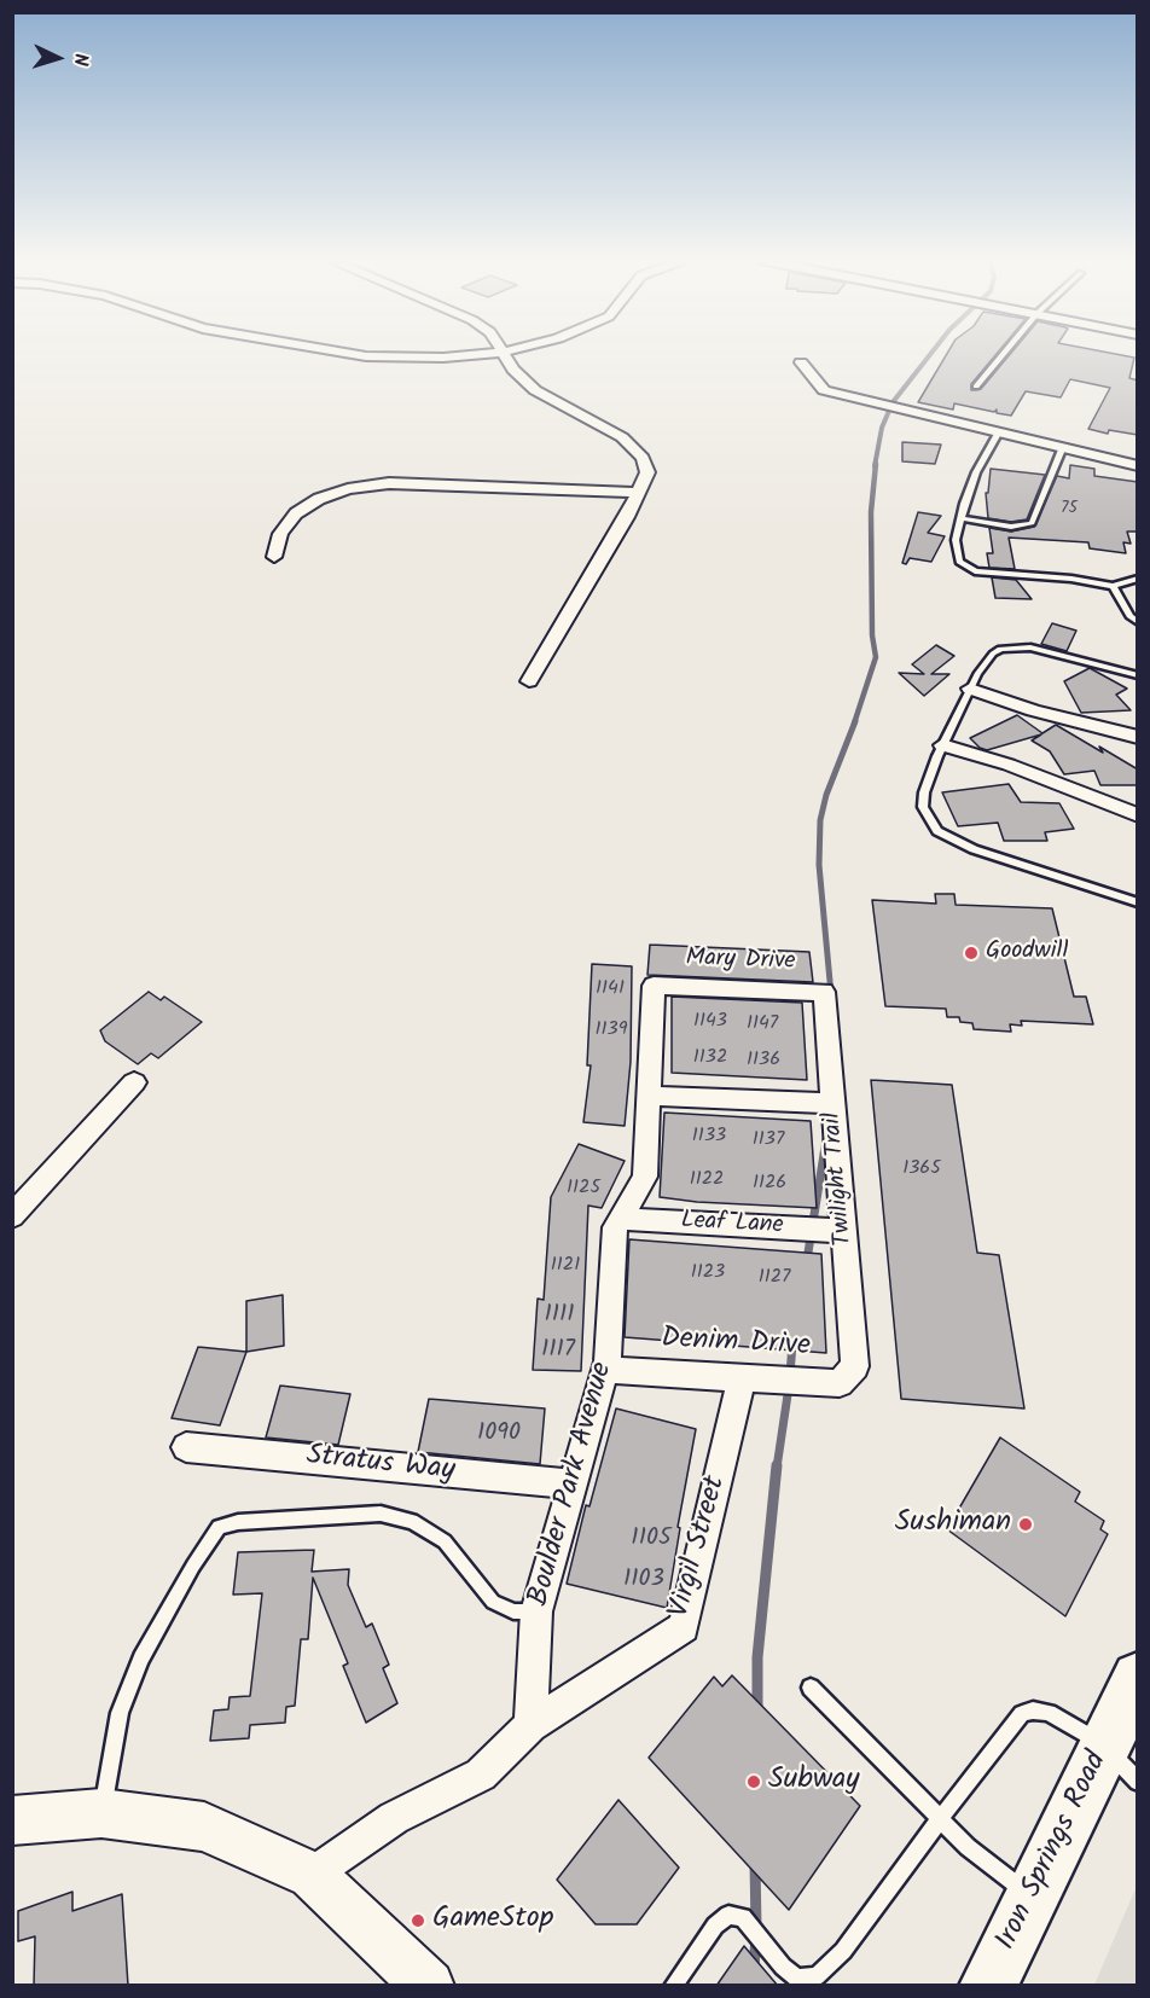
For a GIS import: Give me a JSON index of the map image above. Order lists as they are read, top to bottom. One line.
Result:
{"streets":{"main road":["Iron Springs Road"],"street":["Mary Drive","Twilight Trail","Leaf Lane","Denim Drive","Stratus Way","Boulder Park Avenue","Virgil Street"]},"crossings":[["Mary Drive","Twilight Trail"],["Mary Drive","Boulder Park Avenue"],["Twilight Trail","Leaf Lane"],["Twilight Trail","Denim Drive"],["Leaf Lane","Boulder Park Avenue"],["Denim Drive","Boulder Park Avenue"],["Denim Drive","Virgil Street"],["Stratus Way","Boulder Park Avenue"],["Boulder Park Avenue","Virgil Street"]],"places":["Goodwill","Sushiman","Subway","GameStop"],"house_numbers":["75","1141","1143","1147","1139","1132","1136","1133","1137","1365","1122","1126","1125","1121","1123","1127","1111","1117","1090","1105","1103"],"north":"right"}
